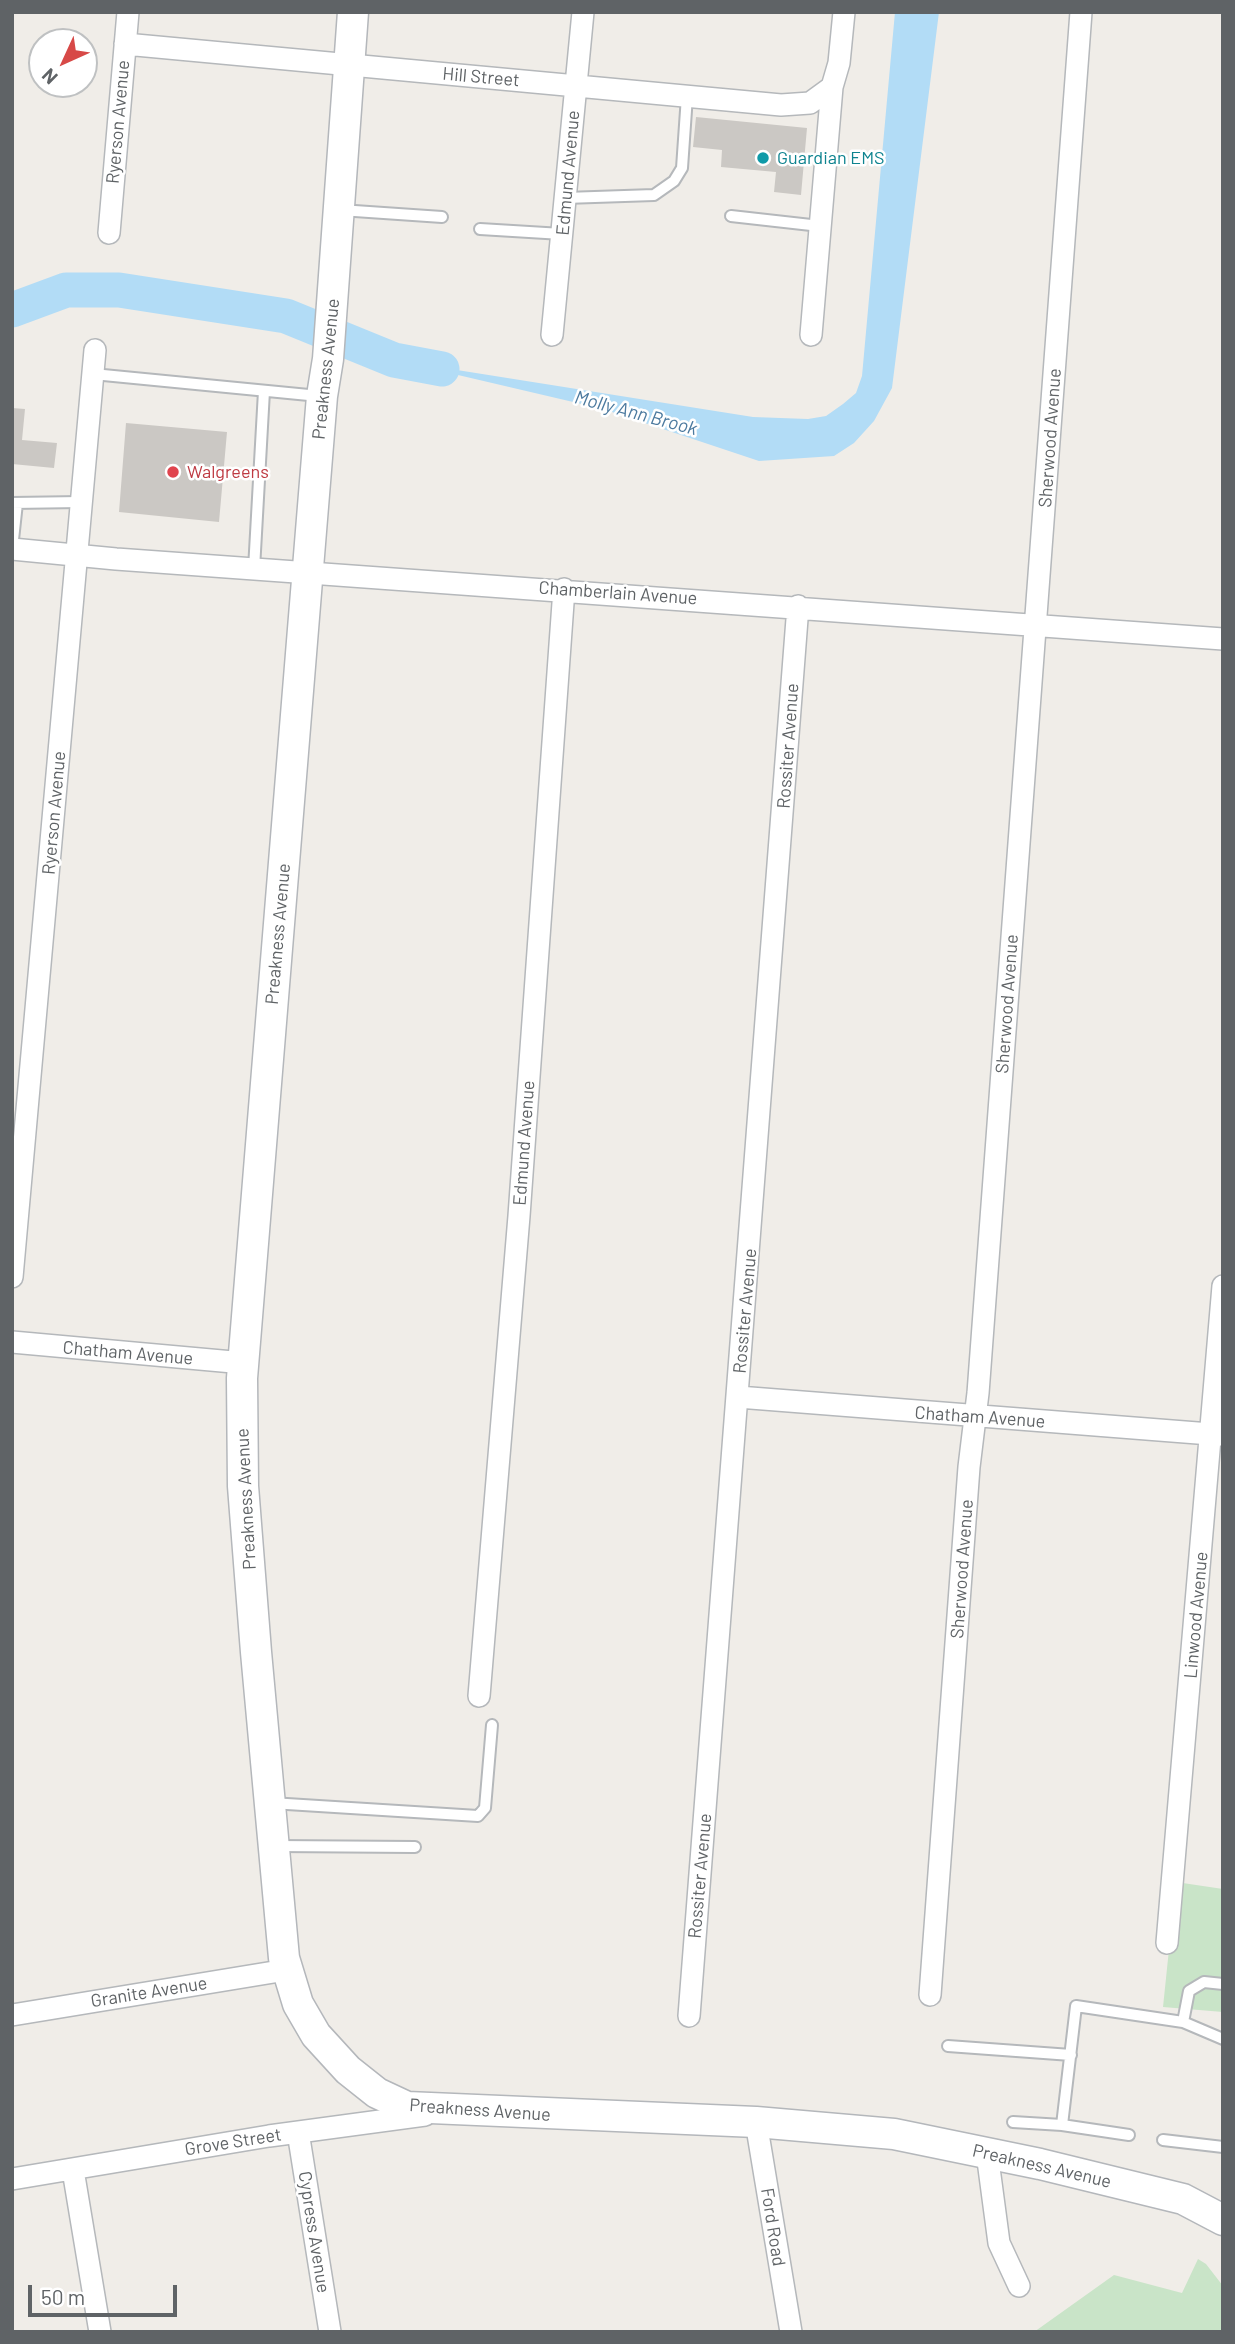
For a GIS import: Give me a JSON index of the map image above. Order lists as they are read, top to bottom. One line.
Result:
{"streets":{"main road":["Preakness Avenue"],"street":["Hill Street","Ryerson Avenue","Edmund Avenue","Sherwood Avenue","Chamberlain Avenue","Rossiter Avenue","Chatham Avenue","Linwood Avenue","Granite Avenue","Grove Street","Ford Road","Cypress Avenue"]},"crossings":[["Hill Street","Ryerson Avenue"],["Hill Street","Edmund Avenue"],["Hill Street","Preakness Avenue"],["Ryerson Avenue","Chamberlain Avenue"],["Edmund Avenue","Chamberlain Avenue"],["Preakness Avenue","Chamberlain Avenue"],["Preakness Avenue","Chatham Avenue"],["Preakness Avenue","Granite Avenue"],["Preakness Avenue","Grove Street"],["Preakness Avenue","Ford Road"],["Sherwood Avenue","Chamberlain Avenue"],["Sherwood Avenue","Chatham Avenue"],["Chamberlain Avenue","Rossiter Avenue"],["Rossiter Avenue","Chatham Avenue"],["Chatham Avenue","Linwood Avenue"],["Grove Street","Cypress Avenue"]],"water":["Molly Ann Brook"],"places":["Guardian EMS","Walgreens"],"scale_bar":"50 m","north":"bottom left"}
